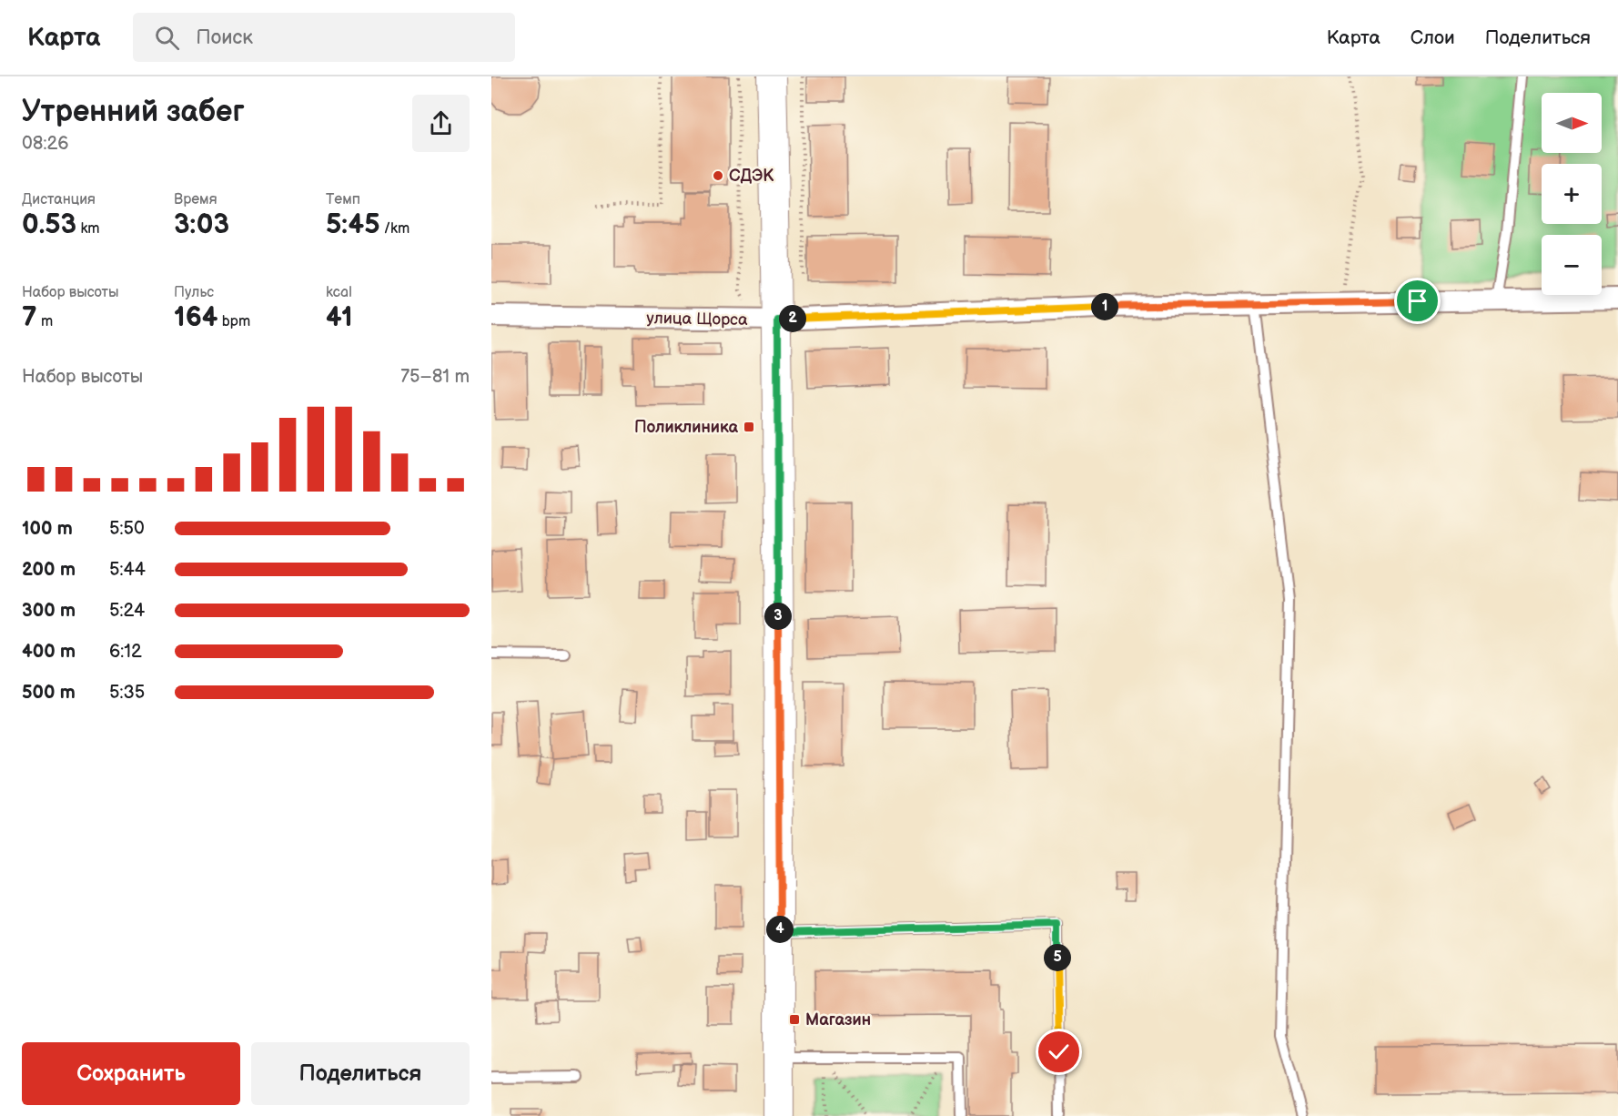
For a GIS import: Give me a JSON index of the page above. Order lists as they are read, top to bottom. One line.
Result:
{"streets":{"street":["улица Щорса"]},"places":{"other":["СДЭК"],"transit":["Поликлиника","Магазин"]},"north":"right","page":{"header":"Карта","search":"Поиск","nav":["Карта","Слои","Поделиться"],"heading":["Утренний забег","08:26"],"map_buttons":["+","−"],"stats":[["Дистанция","0.53 km"],["Время","3:03"],["Темп","5:45 /km"],["Набор высоты","7 m"],["Пульс","164 bpm"],["kcal","41"]],"pins":["1","2","3","4","5"],"chart":["Набор высоты","75–81 m"],"list":[{"name":"100 m","note":"5:50"},{"name":"200 m","note":"5:44"},{"name":"300 m","note":"5:24"},{"name":"400 m","note":"6:12"},{"name":"500 m","note":"5:35"}],"buttons":["Сохранить","Поделиться"]}}
